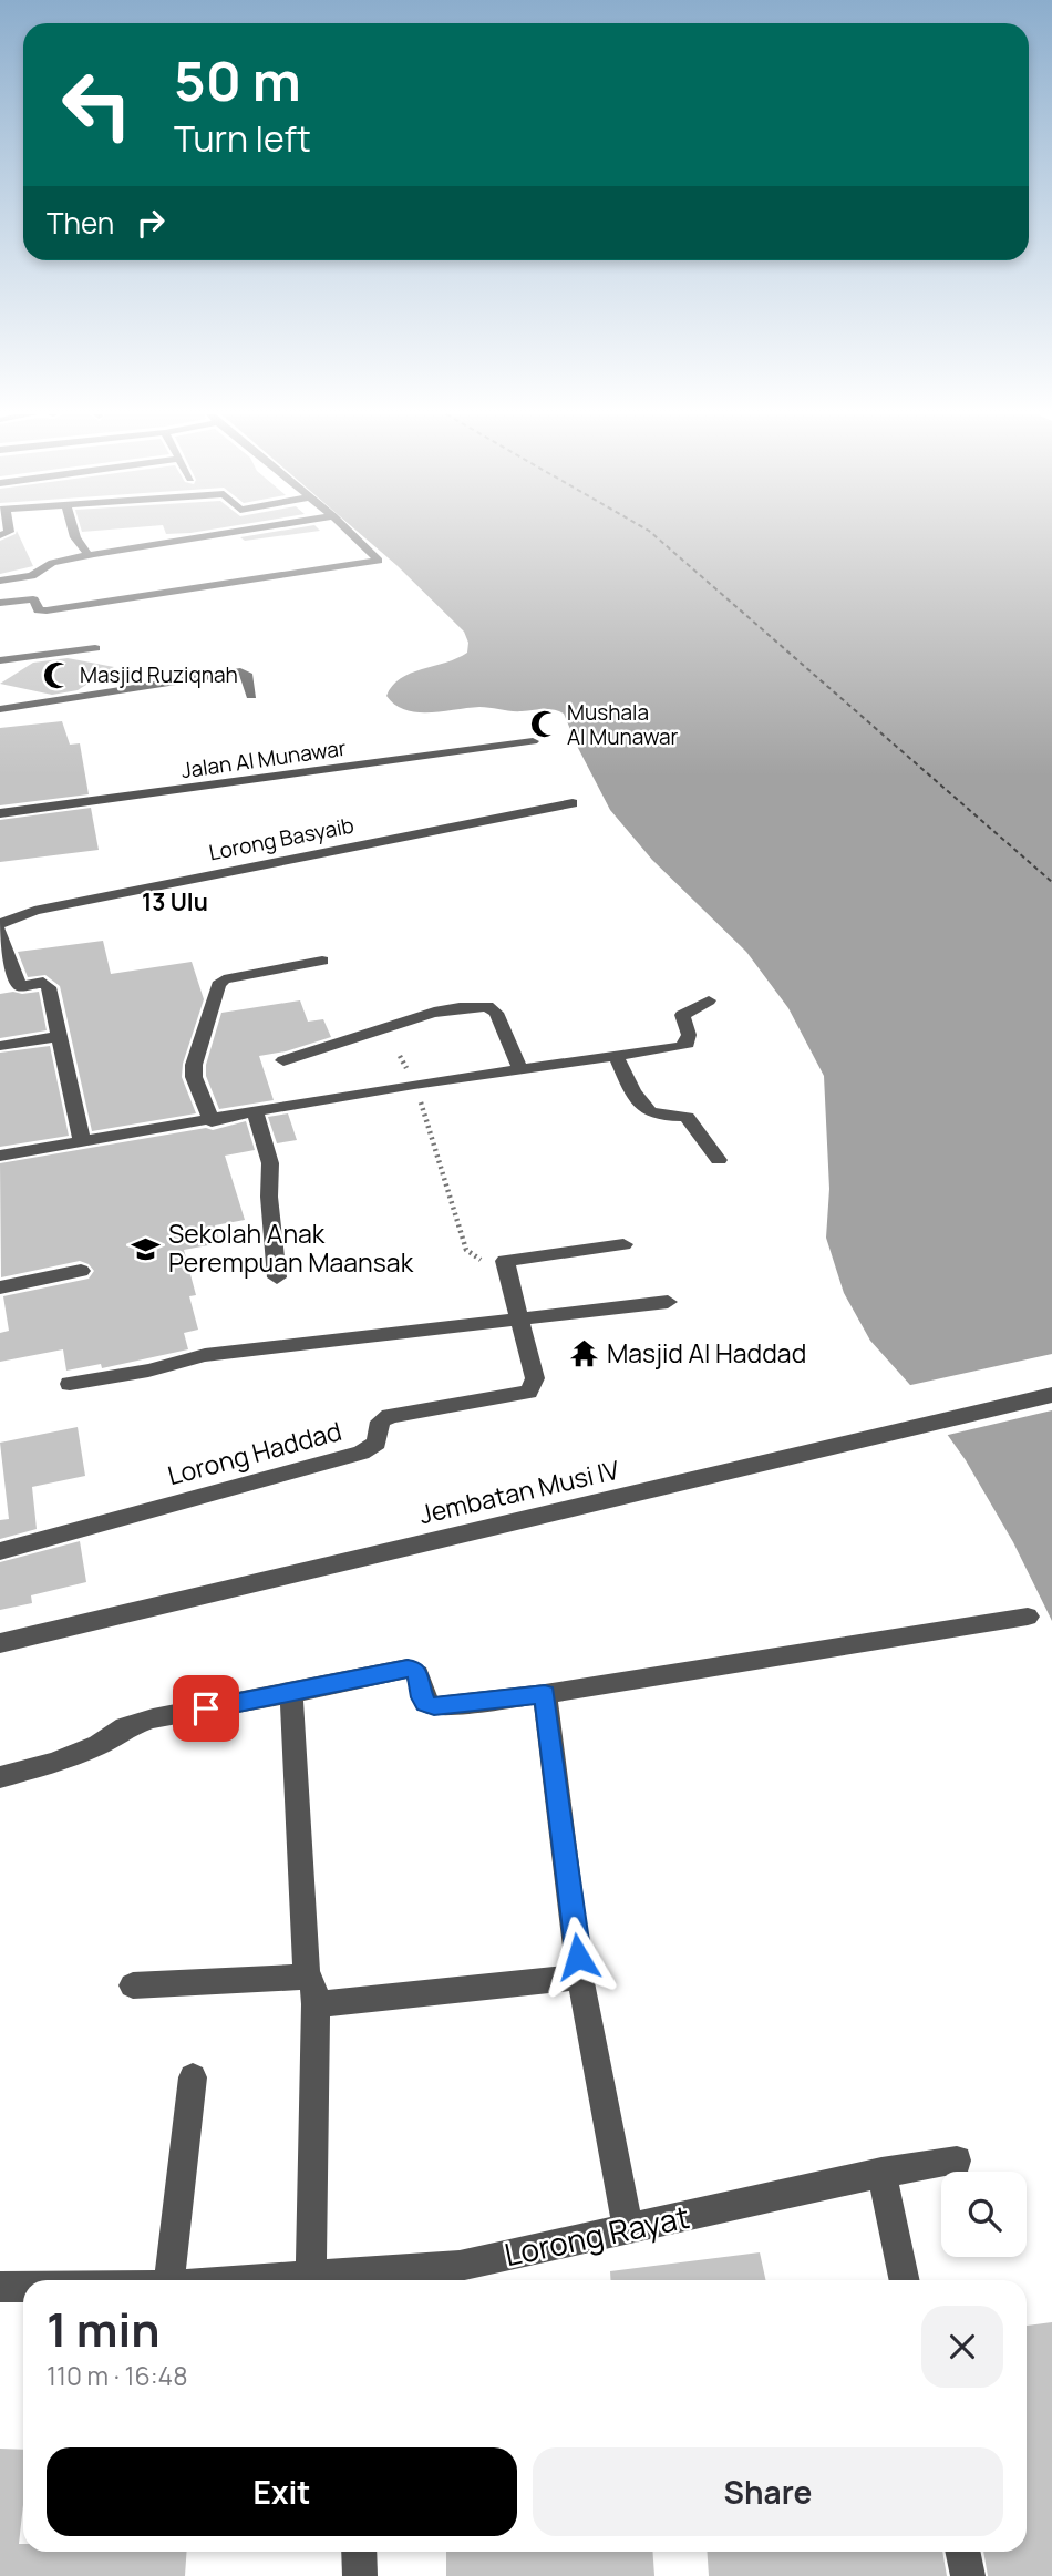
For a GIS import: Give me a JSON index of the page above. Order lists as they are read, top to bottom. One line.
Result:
{"streets":{"street":["Jalan Al Munawar","Lorong Basyaib","Lorong Haddad","Jembatan Musi IV","Lorong Rayat"]},"districts":["13 Ulu"],"places":{"mosque":["Masjid Ruziqnah","Mushala Al Munawar"],"school or university":["Sekolah Anak Perempuan Maansak"],"temple":["Masjid Al Haddad"]},"page":{"turn":["50 m","Turn left"],"then":"Then","heading":["1 min","110 m · 16:48"],"buttons":["Exit","Share"]}}
